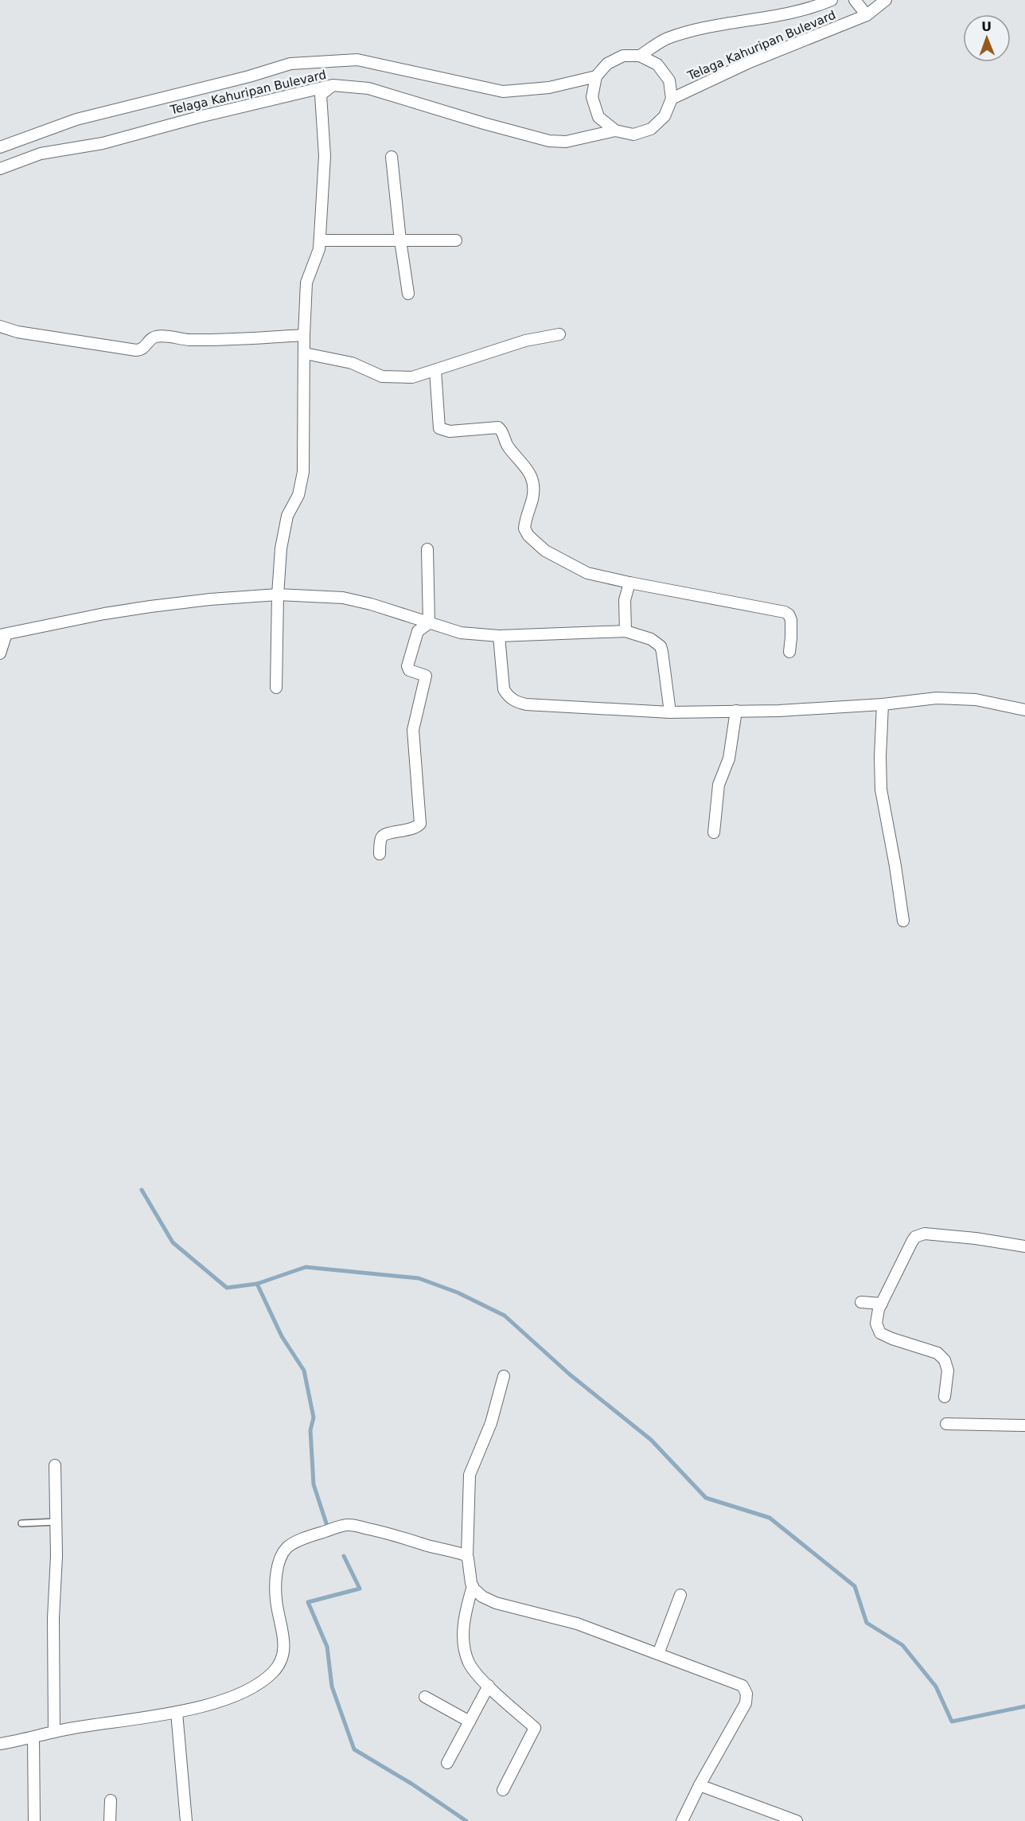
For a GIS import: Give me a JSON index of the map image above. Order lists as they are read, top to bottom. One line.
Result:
{"streets":{"street":["Telaga Kahuripan Bulevard"]},"north":"top"}
